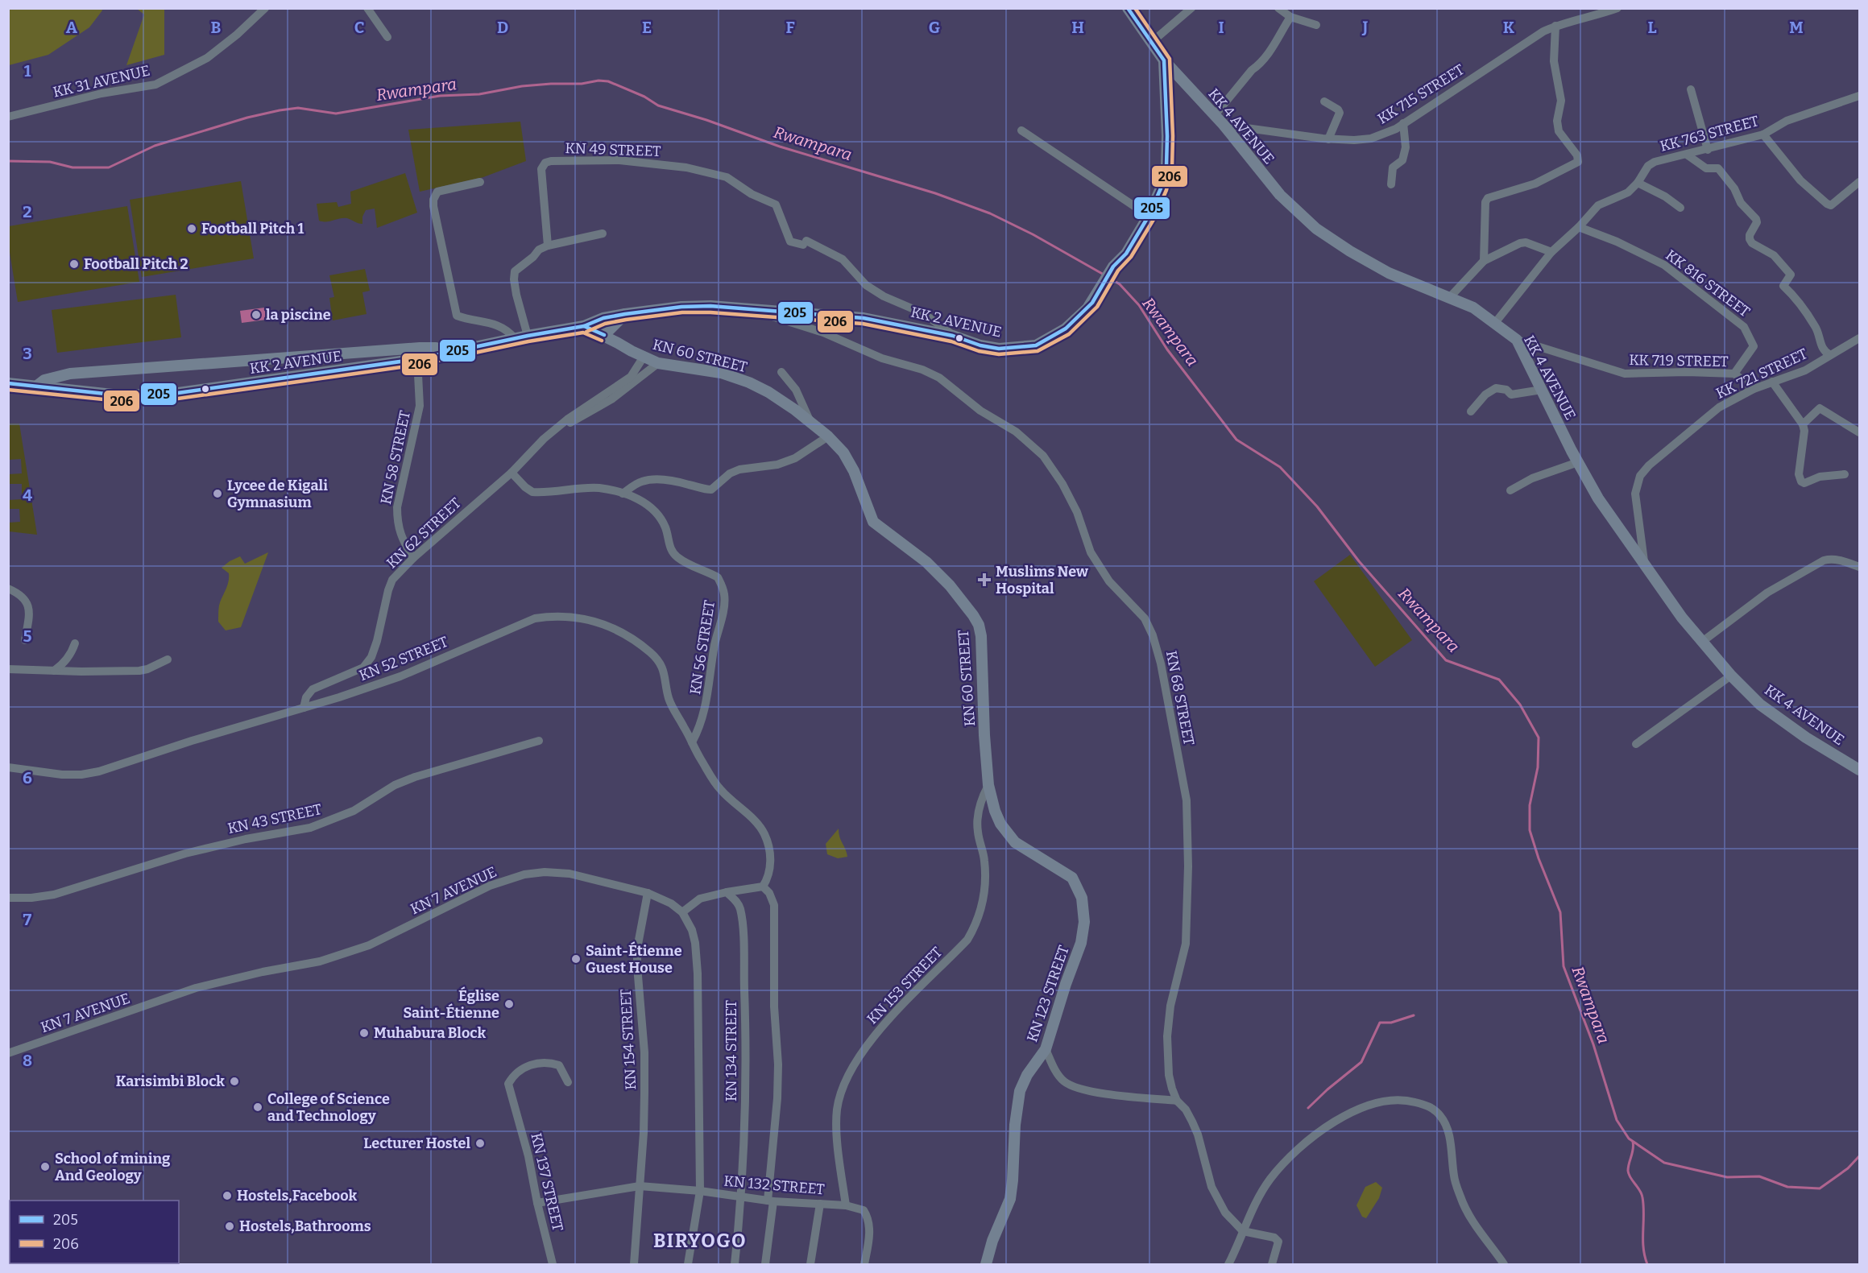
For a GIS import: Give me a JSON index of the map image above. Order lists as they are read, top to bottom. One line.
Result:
{"streets":{"main road":["KK 4 AVENUE","KK 2 AVENUE","KN 60 STREET","KN 123 STREET"],"street":["KK 31 AVENUE","KK 715 STREET","KK 763 STREET","KN 49 STREET","KK 816 STREET","KK 719 STREET","KK 721 STREET","KN 58 STREET","KN 62 STREET","KN 56 STREET","KN 52 STREET","KN 68 STREET","KN 43 STREET","KN 7 AVENUE","KN 153 STREET","KN 154 STREET","KN 134 STREET","KN 137 STREET","KN 132 STREET"]},"crossings":[["KK 715 STREET","KK 4 AVENUE"],["KK 4 AVENUE","KK 763 STREET"],["KK 4 AVENUE","KK 2 AVENUE"],["KK 4 AVENUE","KK 719 STREET"],["KK 4 AVENUE","KK 721 STREET"],["KK 763 STREET","KK 816 STREET"],["KN 49 STREET","KK 2 AVENUE"],["KK 816 STREET","KK 719 STREET"],["KK 2 AVENUE","KN 58 STREET"],["KK 2 AVENUE","KN 68 STREET"],["KN 60 STREET","KN 62 STREET"],["KN 60 STREET","KN 153 STREET"],["KN 60 STREET","KN 123 STREET"],["KK 719 STREET","KK 721 STREET"],["KN 58 STREET","KN 62 STREET"],["KN 62 STREET","KN 56 STREET"],["KN 62 STREET","KN 52 STREET"],["KN 56 STREET","KN 52 STREET"],["KN 7 AVENUE","KN 154 STREET"],["KN 7 AVENUE","KN 132 STREET"],["KN 153 STREET","KN 132 STREET"],["KN 154 STREET","KN 132 STREET"],["KN 134 STREET","KN 132 STREET"],["KN 137 STREET","KN 132 STREET"]],"districts":["BIRYOGO"],"water":["Rwampara"],"places":{"other":["Football Pitch 1","Football Pitch 2","la piscine","Lycee de Kigali Gymnasium","Saint-Étienne Guest House","Église Saint-Étienne","Muhabura Block","Karisimbi Block","College of Science and Technology","Lecturer Hostel","School of mining And Geology","Hostels,Facebook","Hostels,Bathrooms"],"health":["Muslims New Hospital"]},"lines":["transit line 205","transit line 206"],"legend":["205","206"],"grid":{"columns":["A","B","C","D","E","F","G","H","I","J","K","L","M"],"rows":["1","2","3","4","5","6","7","8"]}}
